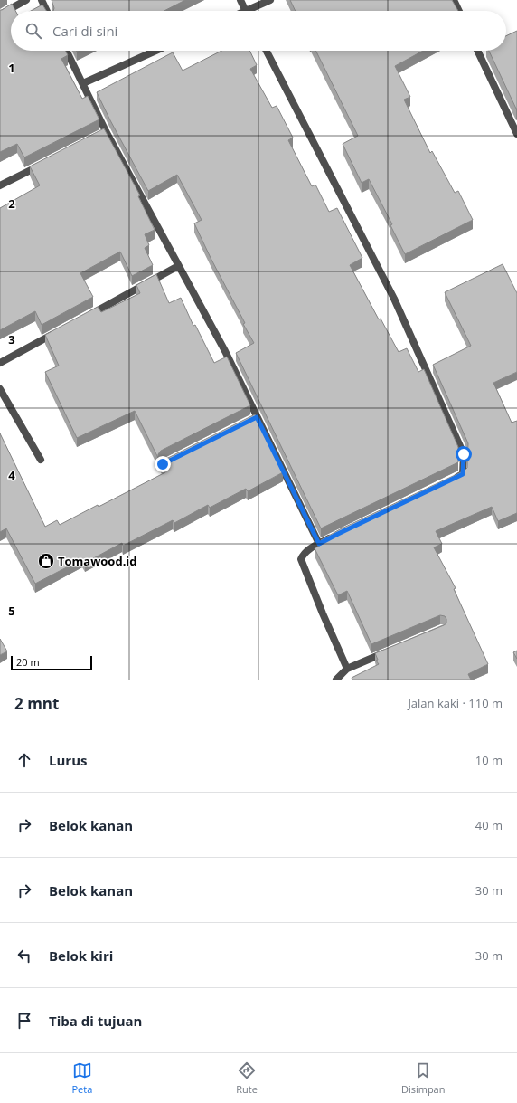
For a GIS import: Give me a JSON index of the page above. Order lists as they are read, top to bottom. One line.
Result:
{"places":{"shop":["Tomawood.id"]},"scale_bar":"20 m","page":{"search":"Cari di sini","scale":"20 m","heading":["2 mnt","Jalan kaki · 110 m"],"list":[["Lurus","10 m"],["Belok kanan","40 m"],["Belok kanan","30 m"],["Belok kiri","30 m"],"Tiba di tujuan"],"nav":["Peta","Rute","Disimpan"]},"grid":{"rows":["1","2","3","4","5"]}}
